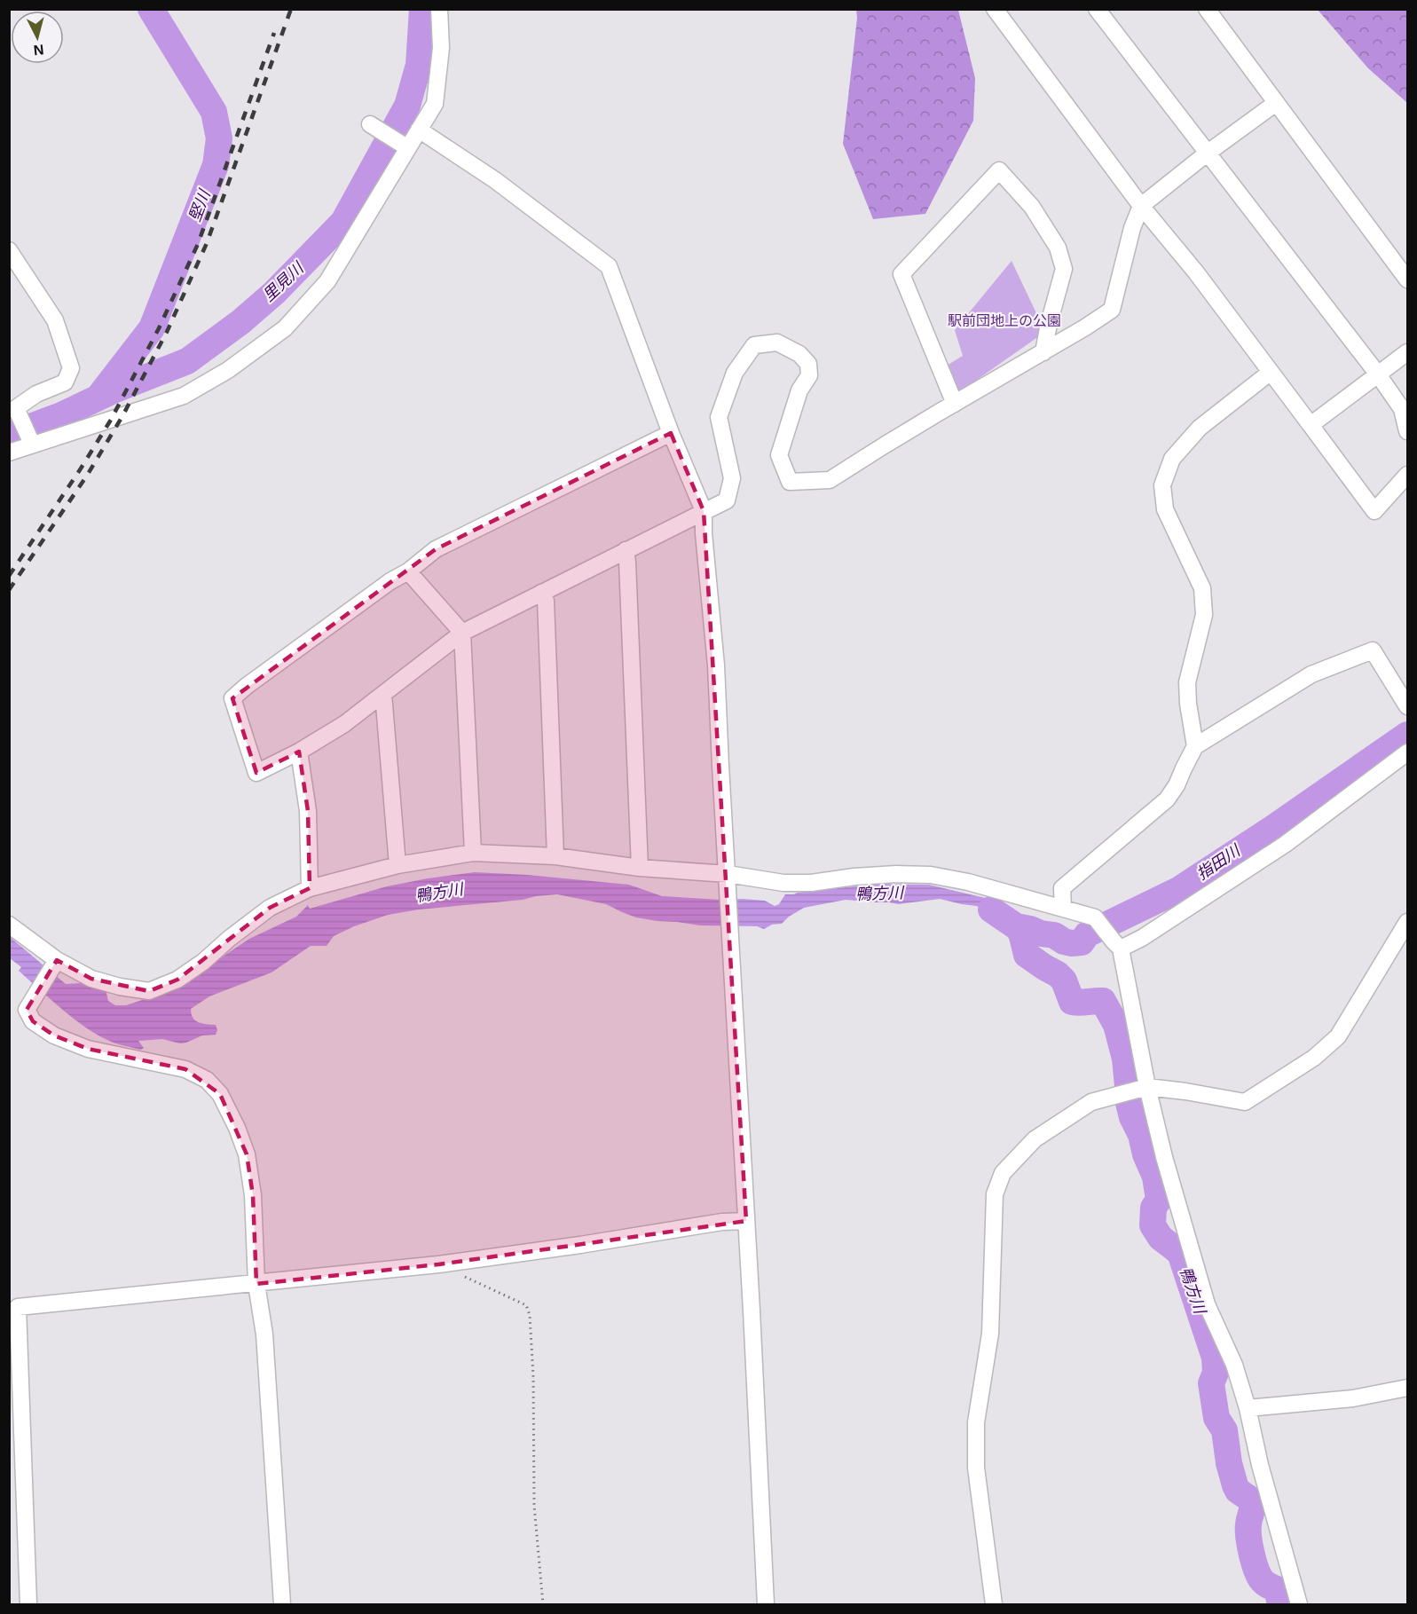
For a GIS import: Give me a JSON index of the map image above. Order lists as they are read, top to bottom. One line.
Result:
{"water":["堅川","里見川","指田川","鴨方川"],"parks":["駅前団地上の公園"],"north":"bottom"}
